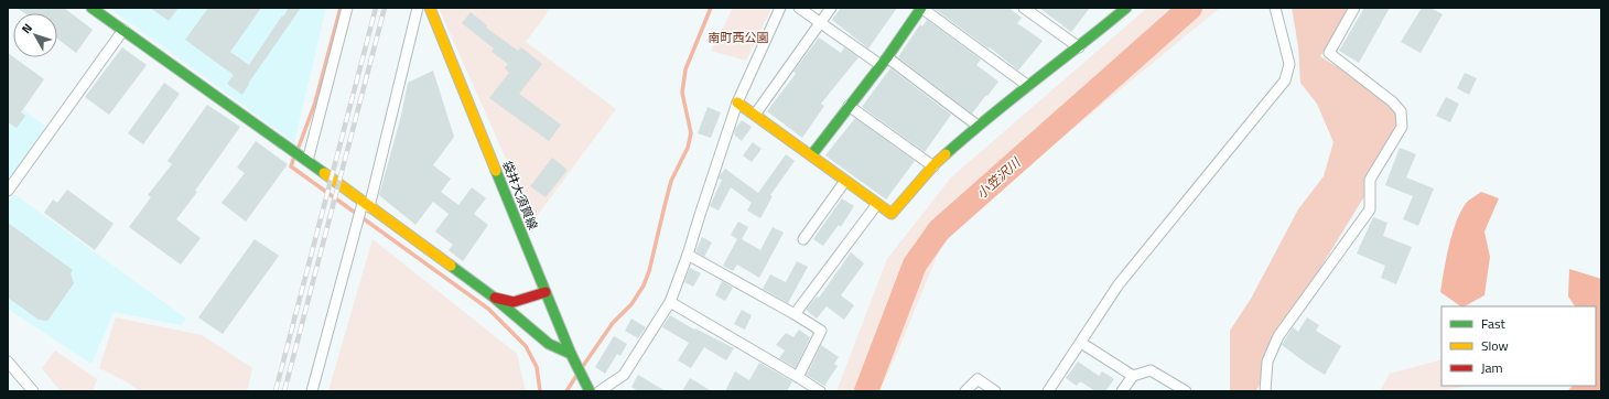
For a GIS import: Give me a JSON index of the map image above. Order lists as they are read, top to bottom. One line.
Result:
{"streets":{"street":["袋井大須賀線"]},"water":["小笠沢川"],"parks":["南町西公園"],"legend":["Fast","Slow","Jam"],"north":"top left"}
